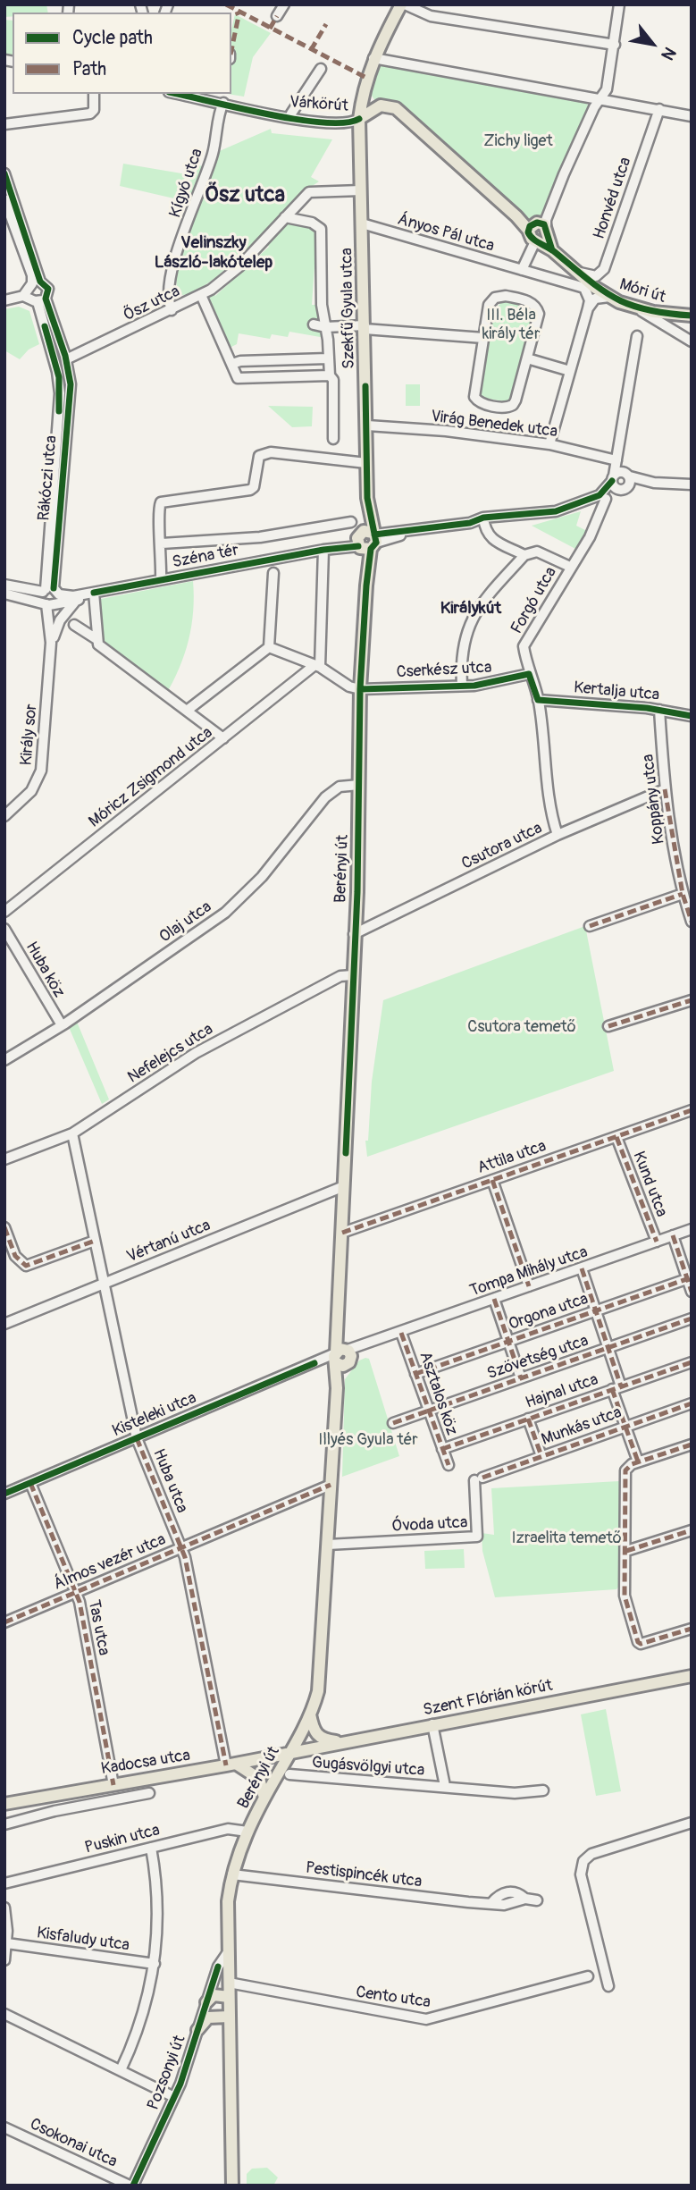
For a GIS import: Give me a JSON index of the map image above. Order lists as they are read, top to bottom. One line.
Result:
{"streets":{"main road":["Móri út","Szekfű Gyula utca","Berényi út","Szent Flórián körút","Kadocsa utca"],"street":["Várkörút","Kígyó utca","Honvéd utca","Ányos Pál utca","Ősz utca","Virág Benedek utca","Rákóczi utca","Széna tér","Forgó utca","Cserkész utca","Kertalja utca","Király sor","Móricz Zsigmond utca","Koppány utca","Csutora utca","Olaj utca","Huba köz","Nefelejcs utca","Attila utca","Kund utca","Vértanú utca","Tompa Mihály utca","Orgona utca","Szövetség utca","Hajnal utca","Asztalos köz","Kisteleki utca","Munkás utca","Huba utca","Óvoda utca","Álmos vezér utca","Tas utca","Gugásvölgyi utca","Puskin utca","Pestispincék utca","Kisfaludy utca","Cento utca","Pozsonyi út","Csokonai utca"]},"crossings":[["Várkörút","Kígyó utca"],["Várkörút","Szekfű Gyula utca"],["Kígyó utca","Ősz utca"],["Honvéd utca","Móri út"],["Ányos Pál utca","Szekfű Gyula utca"],["Ősz utca","Szekfű Gyula utca"],["Ősz utca","Rákóczi utca"],["Szekfű Gyula utca","Virág Benedek utca"],["Szekfű Gyula utca","Széna tér"],["Szekfű Gyula utca","Berényi út"],["Rákóczi utca","Széna tér"],["Rákóczi utca","Király sor"],["Széna tér","Király sor"],["Széna tér","Berényi út"],["Forgó utca","Cserkész utca"],["Forgó utca","Kertalja utca"],["Forgó utca","Csutora utca"],["Cserkész utca","Berényi út"],["Kertalja utca","Koppány utca"],["Koppány utca","Csutora utca"],["Csutora utca","Berényi út"],["Berényi út","Olaj utca"],["Berényi út","Nefelejcs utca"],["Berényi út","Attila utca"],["Berényi út","Vértanú utca"],["Berényi út","Tompa Mihály utca"],["Berényi út","Kisteleki utca"],["Berényi út","Óvoda utca"],["Berényi út","Álmos vezér utca"],["Berényi út","Szent Flórián körút"],["Berényi út","Kadocsa utca"],["Berényi út","Puskin utca"],["Berényi út","Pestispincék utca"],["Berényi út","Cento utca"],["Berényi út","Pozsonyi út"],["Olaj utca","Huba köz"],["Nefelejcs utca","Huba utca"],["Attila utca","Kund utca"],["Kund utca","Tompa Mihály utca"],["Vértanú utca","Huba utca"],["Tompa Mihály utca","Asztalos köz"],["Tompa Mihály utca","Kisteleki utca"],["Orgona utca","Asztalos köz"],["Szövetség utca","Asztalos köz"],["Hajnal utca","Asztalos köz"],["Kisteleki utca","Huba utca"],["Kisteleki utca","Tas utca"],["Munkás utca","Óvoda utca"],["Huba utca","Álmos vezér utca"],["Huba utca","Kadocsa utca"],["Álmos vezér utca","Tas utca"],["Tas utca","Kadocsa utca"],["Szent Flórián körút","Kadocsa utca"],["Szent Flórián körút","Gugásvölgyi utca"],["Pozsonyi út","Csokonai utca"]],"districts":["Ősz utca","Velinszky László-lakótelep","Királykút"],"parks":["Zichy liget","III. Béla király tér","Csutora temető","Illyés Gyula tér","Izraelita temető"],"legend":["Cycle path","Path"],"north":"bottom right"}
